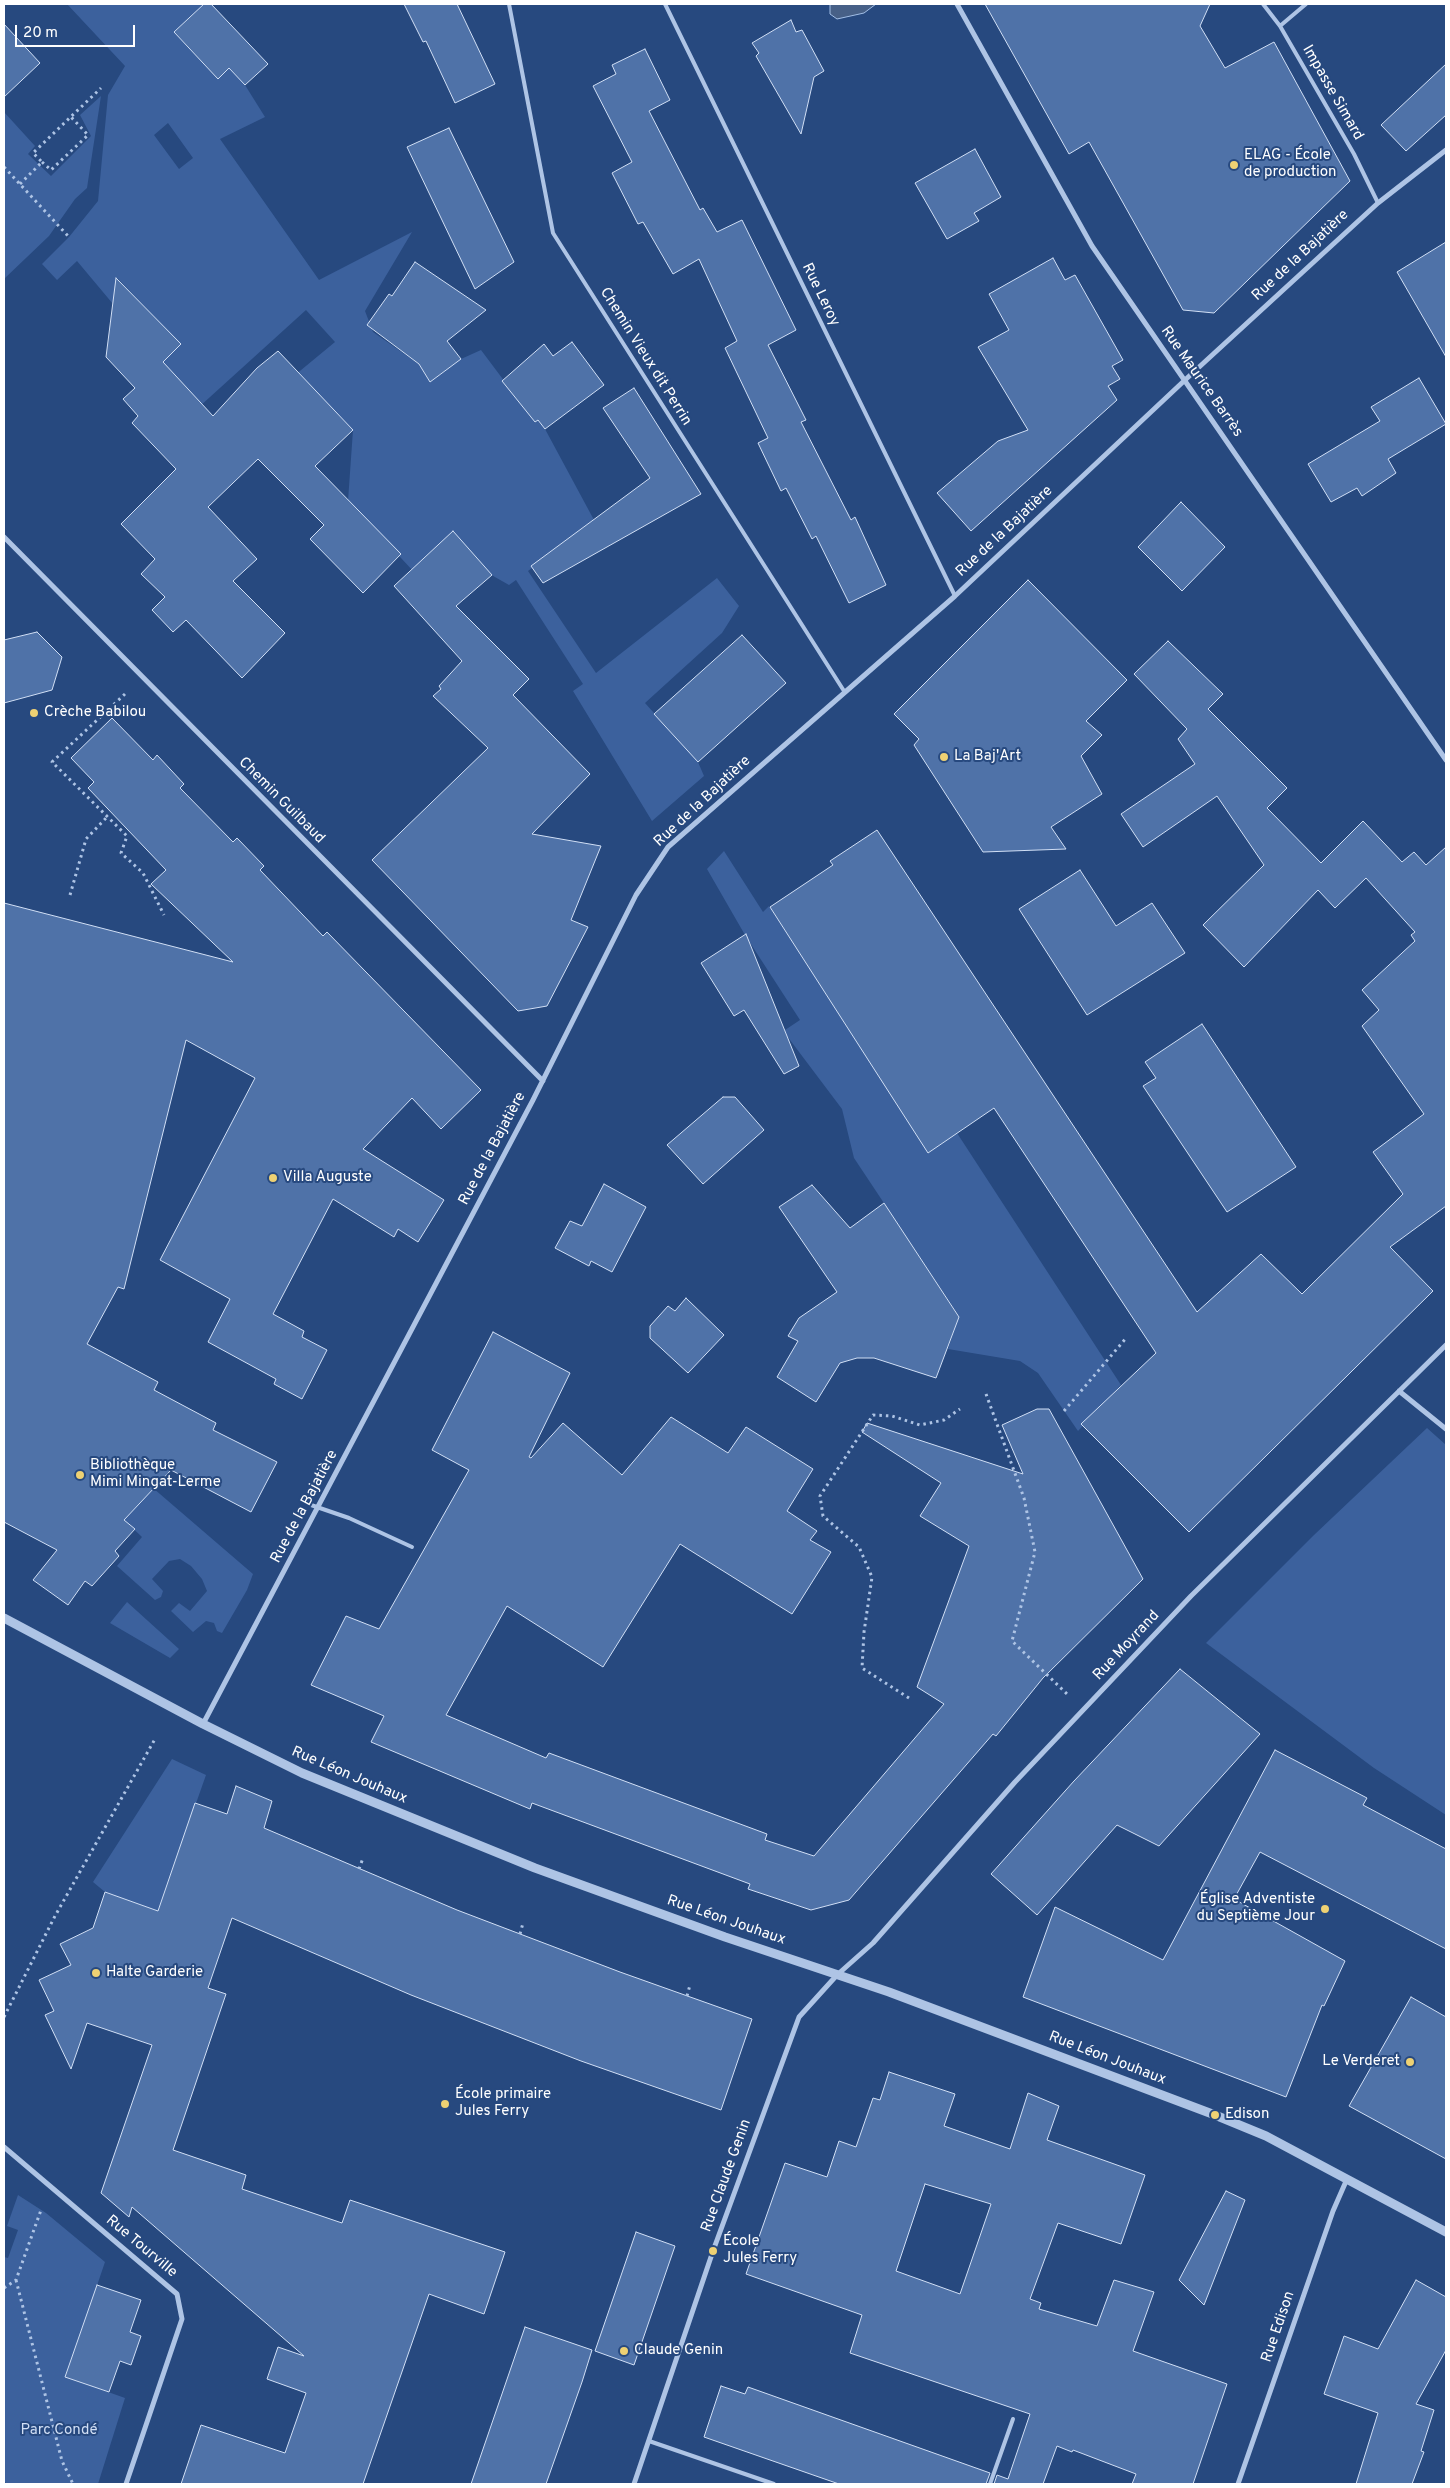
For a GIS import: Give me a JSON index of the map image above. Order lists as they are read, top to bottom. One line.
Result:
{"streets":{"street":["Rue de la Bajatière","Rue Maurice Barrès","Chemin Guilbaud","Rue Moyrand","Rue Léon Jouhaux","Rue Claude Genin","Rue Tourville","Rue Edison"],"lane":["Impasse Simard","Rue Leroy","Chemin Vieux dit Perrin"]},"crossings":[["Impasse Simard","Rue de la Bajatière"],["Rue de la Bajatière","Rue Leroy"],["Rue de la Bajatière","Chemin Vieux dit Perrin"],["Rue de la Bajatière","Rue Maurice Barrès"],["Rue de la Bajatière","Chemin Guilbaud"],["Rue de la Bajatière","Rue Léon Jouhaux"],["Rue Moyrand","Rue Léon Jouhaux"],["Rue Moyrand","Rue Claude Genin"],["Rue Léon Jouhaux","Rue Claude Genin"],["Rue Léon Jouhaux","Rue Edison"]],"parks":["Parc Condé"],"places":["ELAG - École de production","Crèche Babilou","La Baj'Art","Villa Auguste","Bibliothèque Mimi Mingat-Lerme","Église Adventiste du Septième Jour","Halte Garderie","Le Verderet","École primaire Jules Ferry","Edison","École Jules Ferry","Claude Genin"],"scale_bar":"20 m"}
